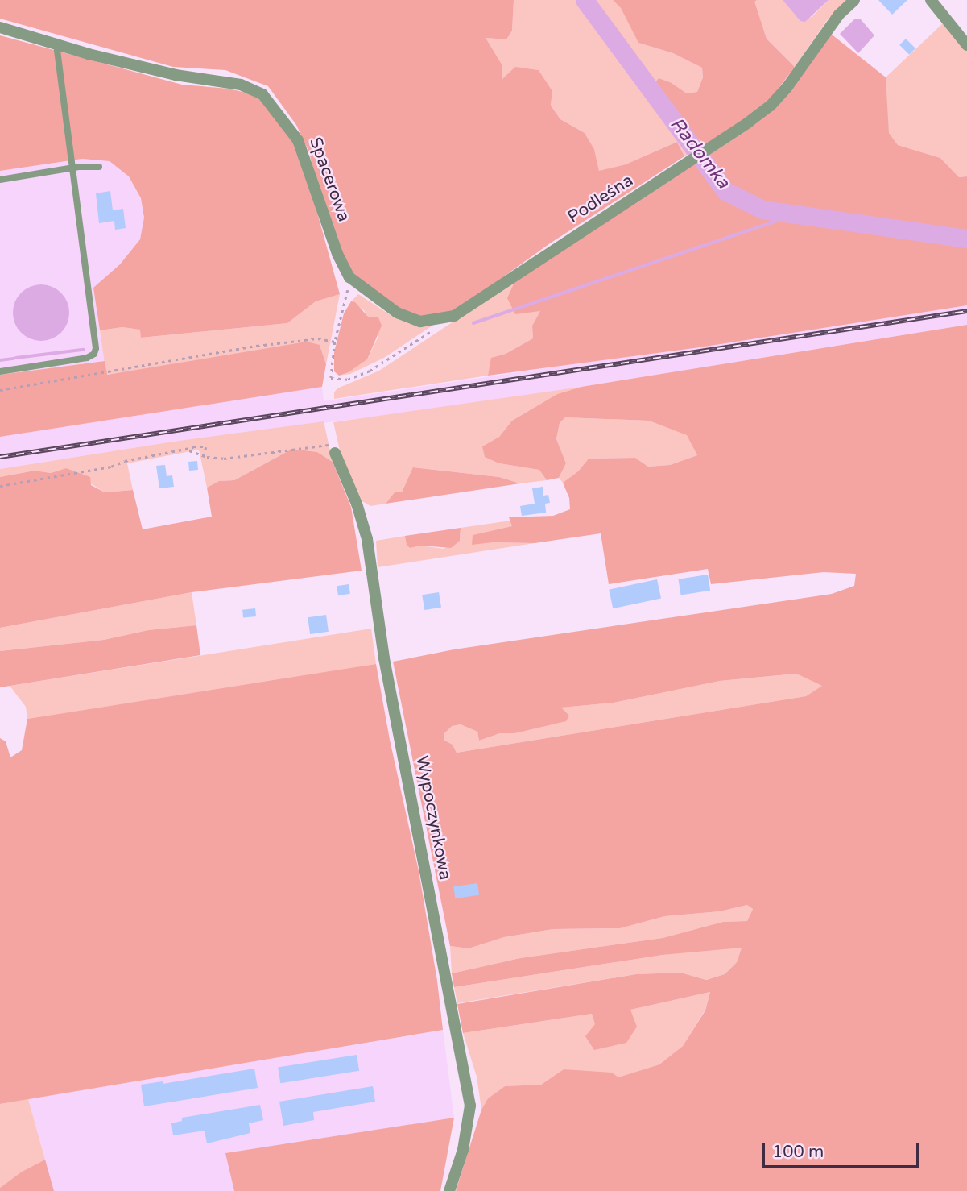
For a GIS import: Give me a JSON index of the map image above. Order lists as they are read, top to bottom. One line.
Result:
{"streets":{"street":["Spacerowa","Podleśna","Wypoczynkowa"]},"crossings":[["Spacerowa","Podleśna"]],"water":["Radomka"],"scale_bar":"100 m"}
